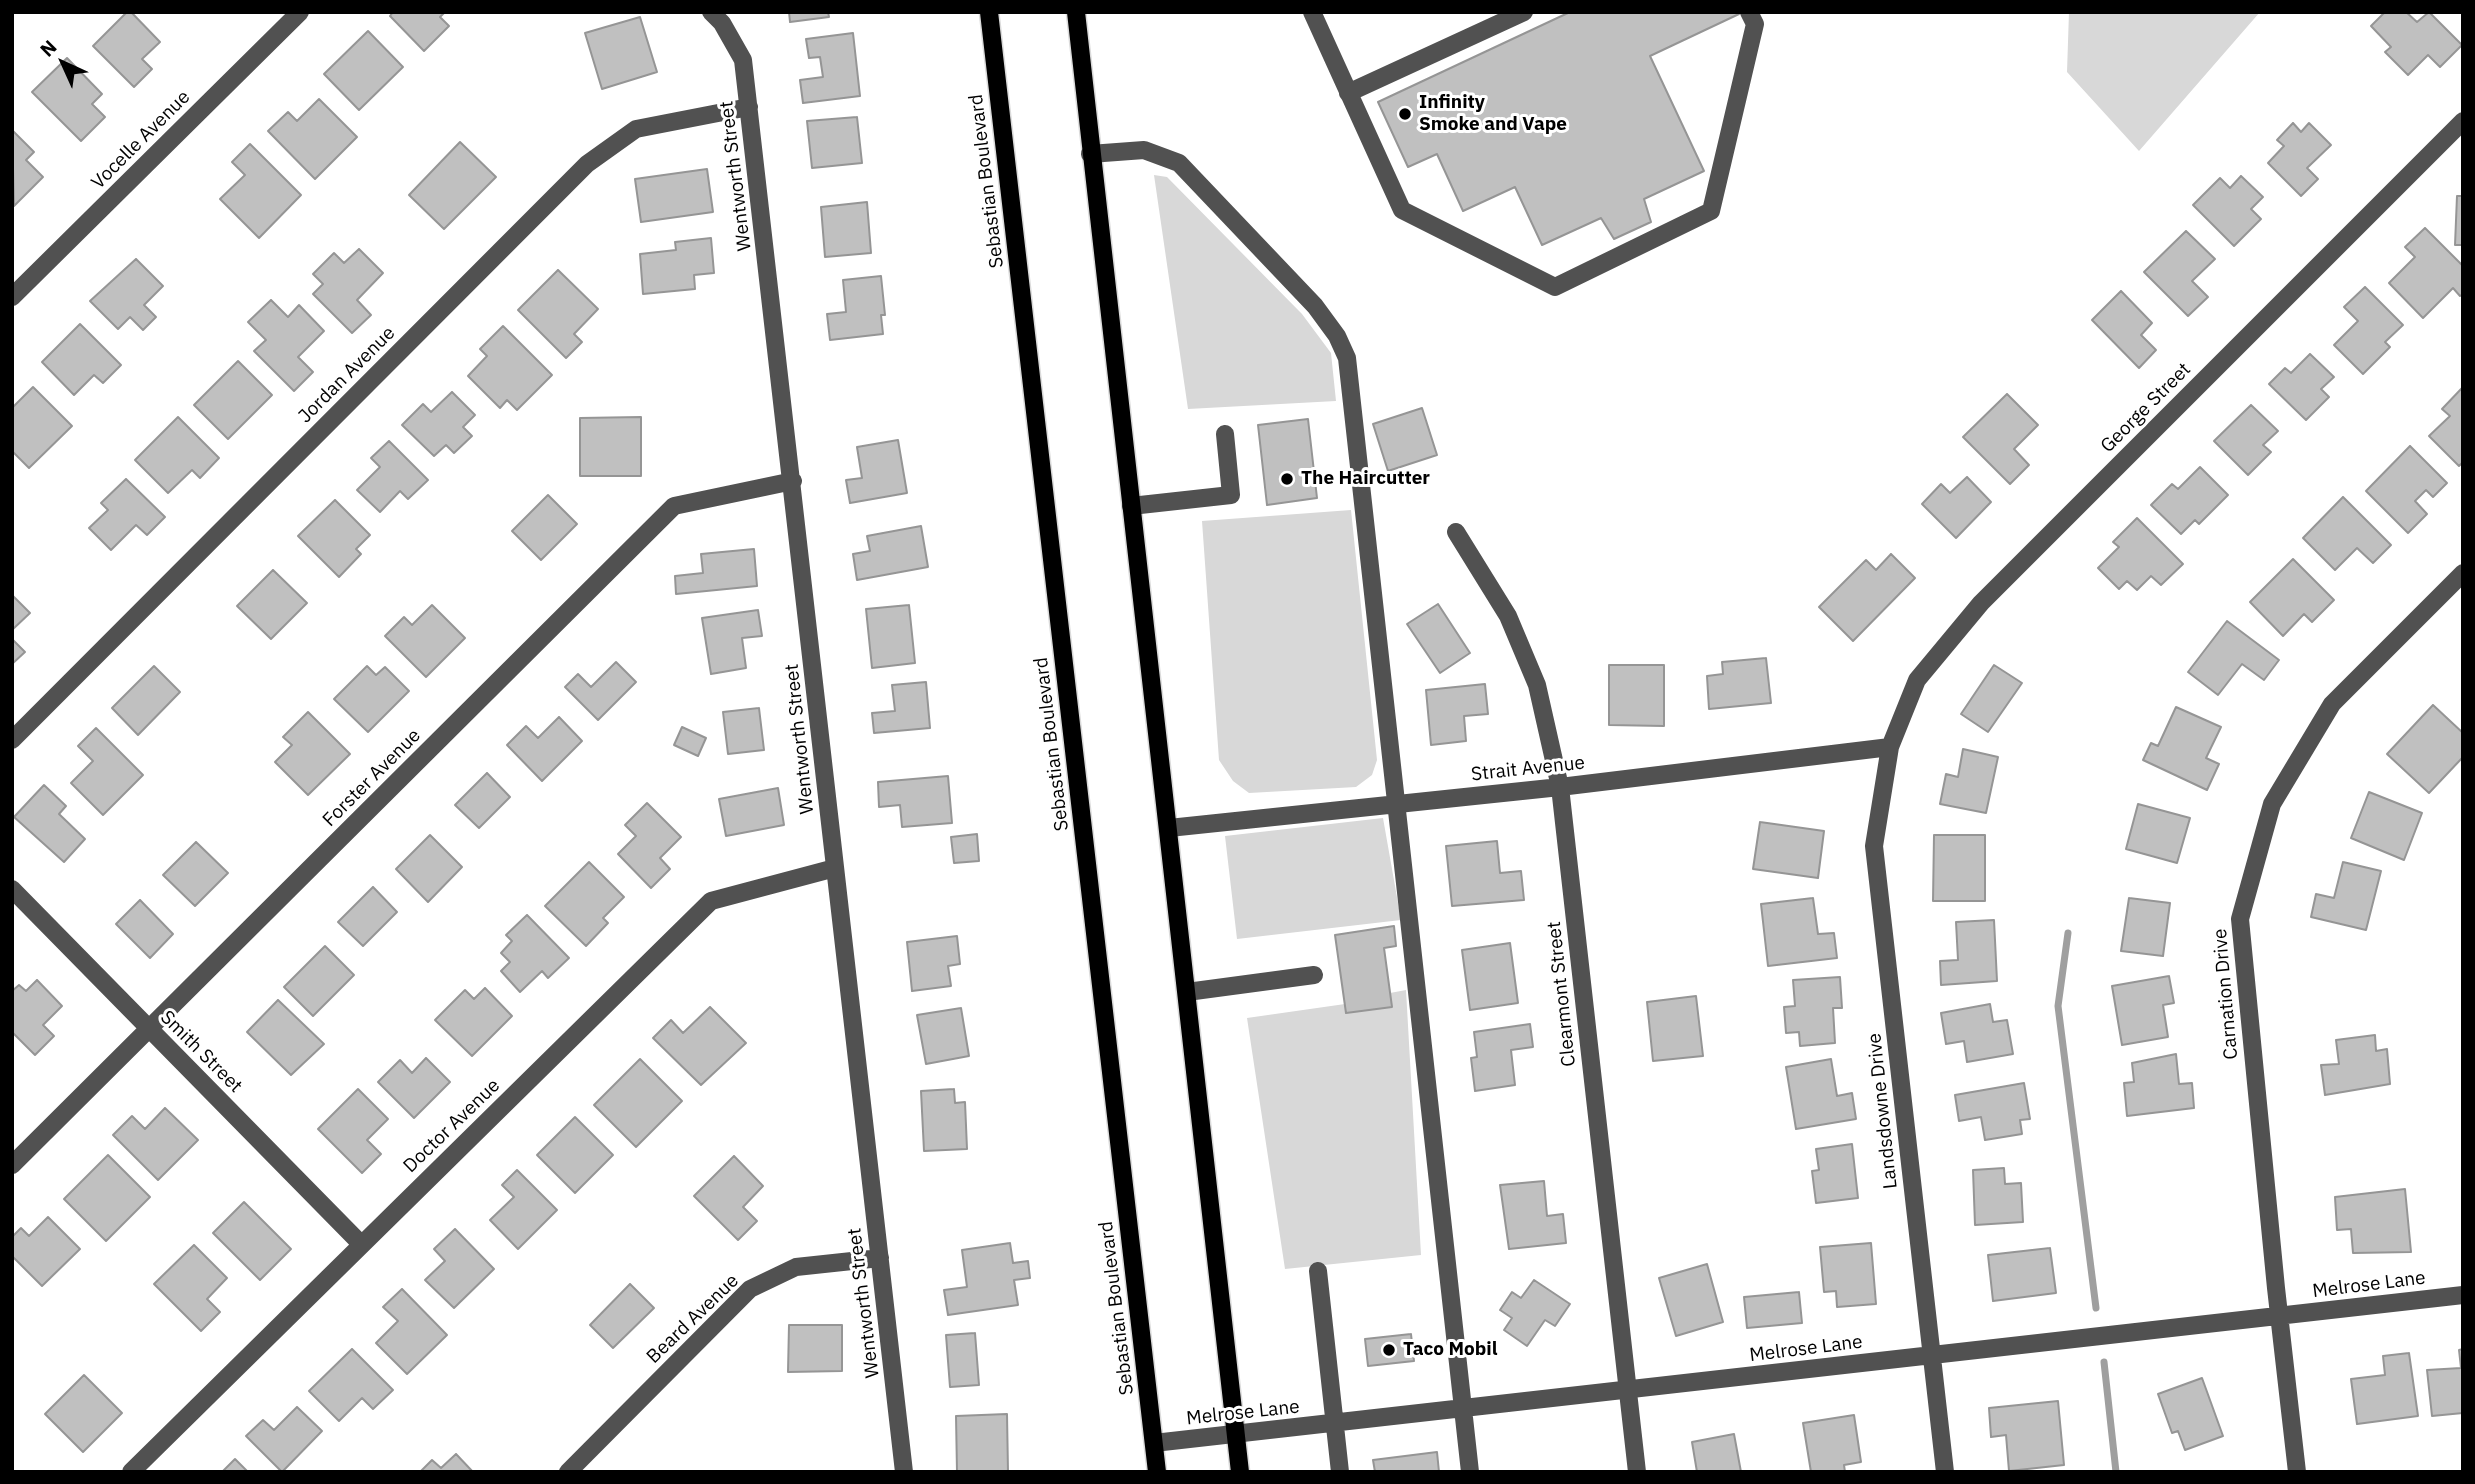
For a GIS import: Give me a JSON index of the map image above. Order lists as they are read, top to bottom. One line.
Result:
{"streets":{"main road":["Sebastian Boulevard"],"street":["Vocelle Avenue","Wentworth Street","Jordan Avenue","George Street","Strait Avenue","Forster Avenue","Clearmont Street","Carnation Drive","Smith Street","Landsdowne Drive","Doctor Avenue","Melrose Lane","Beard Avenue"]},"crossings":[["Wentworth Street","Jordan Avenue"],["Wentworth Street","Forster Avenue"],["Wentworth Street","Doctor Avenue"],["Wentworth Street","Beard Avenue"],["Sebastian Boulevard","Melrose Lane"],["George Street","Strait Avenue"],["George Street","Landsdowne Drive"],["Strait Avenue","Clearmont Street"],["Strait Avenue","Landsdowne Drive"],["Forster Avenue","Smith Street"],["Clearmont Street","Melrose Lane"],["Carnation Drive","Melrose Lane"],["Smith Street","Doctor Avenue"],["Landsdowne Drive","Melrose Lane"]],"places":["Infinity Smoke and Vape","The Haircutter","Taco Mobil"],"north":"top left"}
